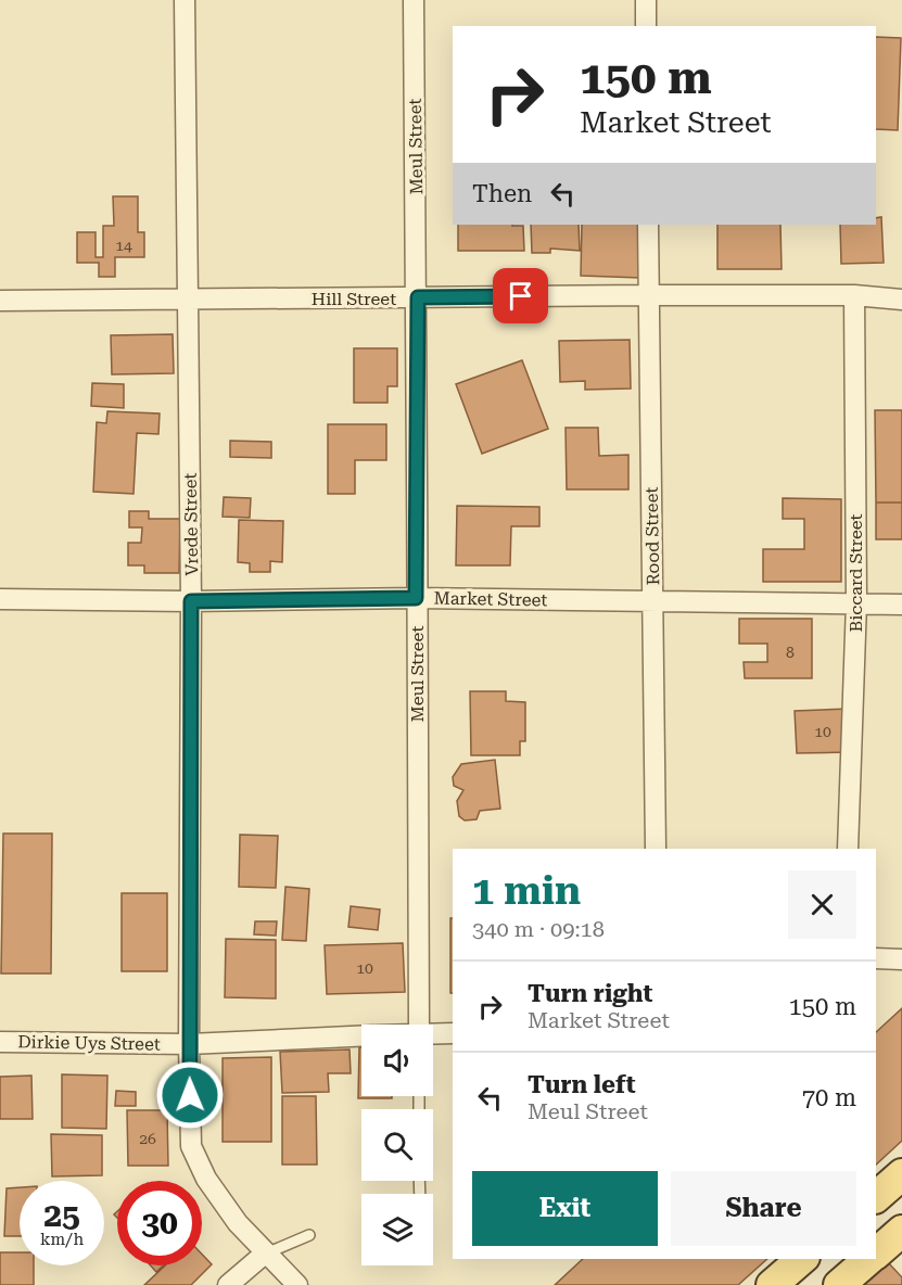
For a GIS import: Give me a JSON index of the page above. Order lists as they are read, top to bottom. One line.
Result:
{"streets":{"street":["Meul Street","Hill Street","Vrede Street","Rood Street","Biccard Street","Market Street","Dirkie Uys Street"]},"crossings":[["Meul Street","Hill Street"],["Meul Street","Market Street"],["Hill Street","Vrede Street"],["Hill Street","Rood Street"],["Hill Street","Biccard Street"],["Vrede Street","Market Street"],["Vrede Street","Dirkie Uys Street"],["Rood Street","Market Street"],["Biccard Street","Market Street"]],"house_numbers":["14","8","10","10","26"],"page":{"turn":["150 m","Market Street"],"then":"Then","heading":["1 min","340 m · 09:18"],"list":[{"name":"Turn right","note":"Market Street","value":"150 m"},{"name":"Turn left","note":"Meul Street","value":"70 m"}],"buttons":["Exit","Share"],"speed":"25 km/h","limit":"30"}}
